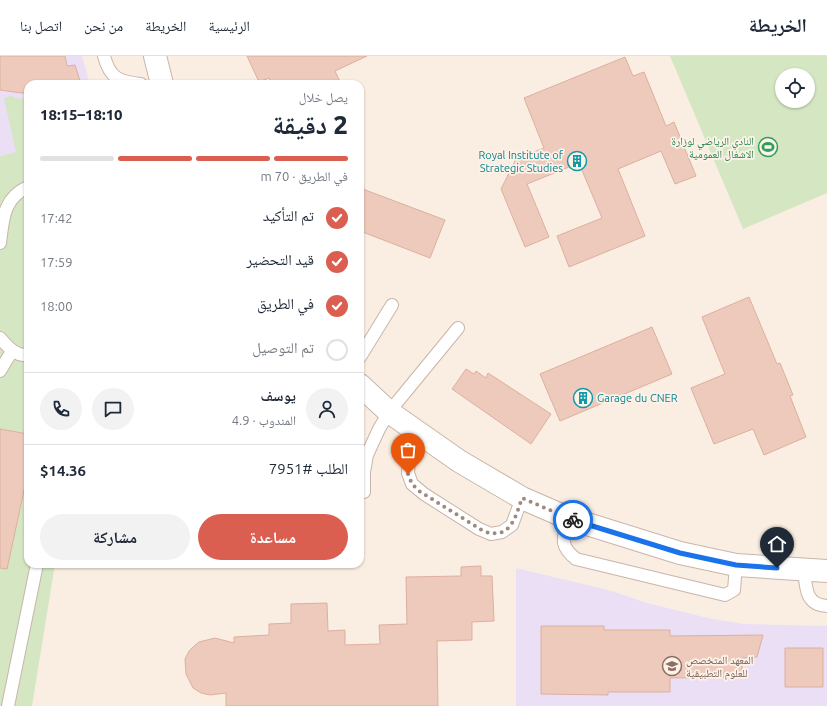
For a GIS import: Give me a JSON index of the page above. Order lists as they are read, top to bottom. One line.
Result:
{"places":{"sports":["النادي الرياضي لوزارة الاشغال العمومية"],"building":["Royal Institute of Strategic Studies","Garage du CNER"],"school or university":["المعهد المتخصص للعلوم التطبيقية"]},"page":{"header":"الخريطة","nav":["الرئيسية","الخريطة","من نحن","اتصل بنا"],"heading":["2 دقيقة","يصل خلال","18:10–18:15"],"panel":["يوسف","المندوب · 4.9","الطلب #7951","$14.36"],"bar":"في الطريق · 70 m","list":[["تم التأكيد","17:42"],["قيد التحضير","17:59"],["في الطريق","18:00"],"تم التوصيل"],"buttons":["مساعدة","مشاركة"]}}
